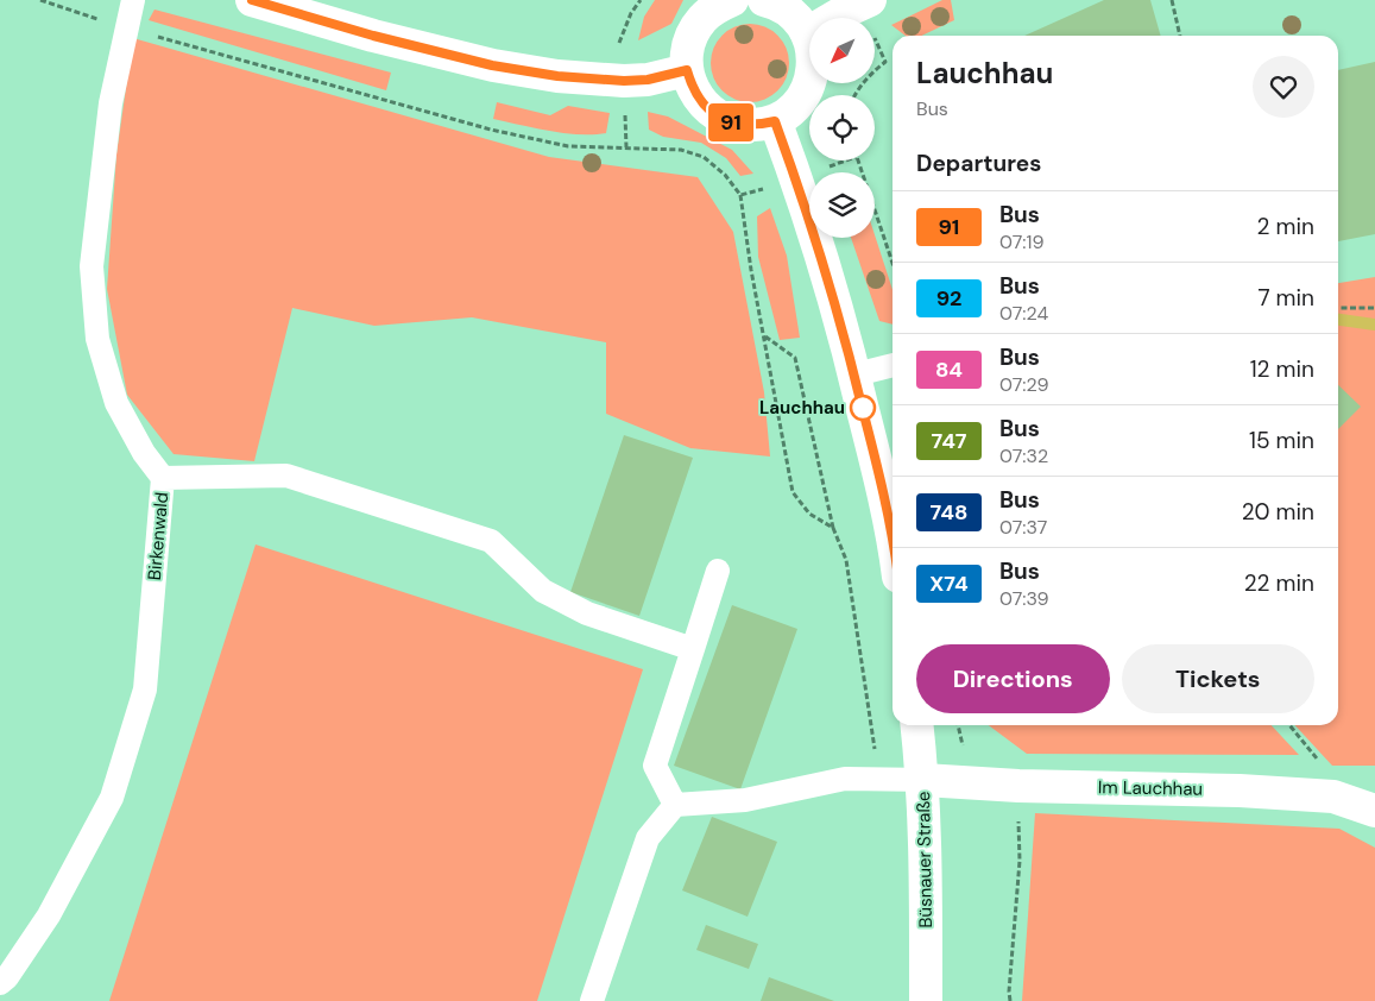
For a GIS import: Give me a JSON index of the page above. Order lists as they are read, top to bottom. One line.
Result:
{"streets":{"street":["Im Lauchhau","Büsnauer Straße"],"lane":["Birkenwald"]},"crossings":[["Im Lauchhau","Büsnauer Straße"]],"places":["Lauchhau"],"lines":["bus line 91"],"north":"bottom left","page":{"on_map":"91","heading":[["Lauchhau","Bus"],"Departures"],"list":[{"mark":"91","name":"Bus","note":"07:19","value":"2 min"},{"mark":"92","name":"Bus","note":"07:24","value":"7 min"},{"mark":"84","name":"Bus","note":"07:29","value":"12 min"},{"mark":"747","name":"Bus","note":"07:32","value":"15 min"},{"mark":"748","name":"Bus","note":"07:37","value":"20 min"},{"mark":"X74","name":"Bus","note":"07:39","value":"22 min"}],"buttons":["Directions","Tickets"]}}
